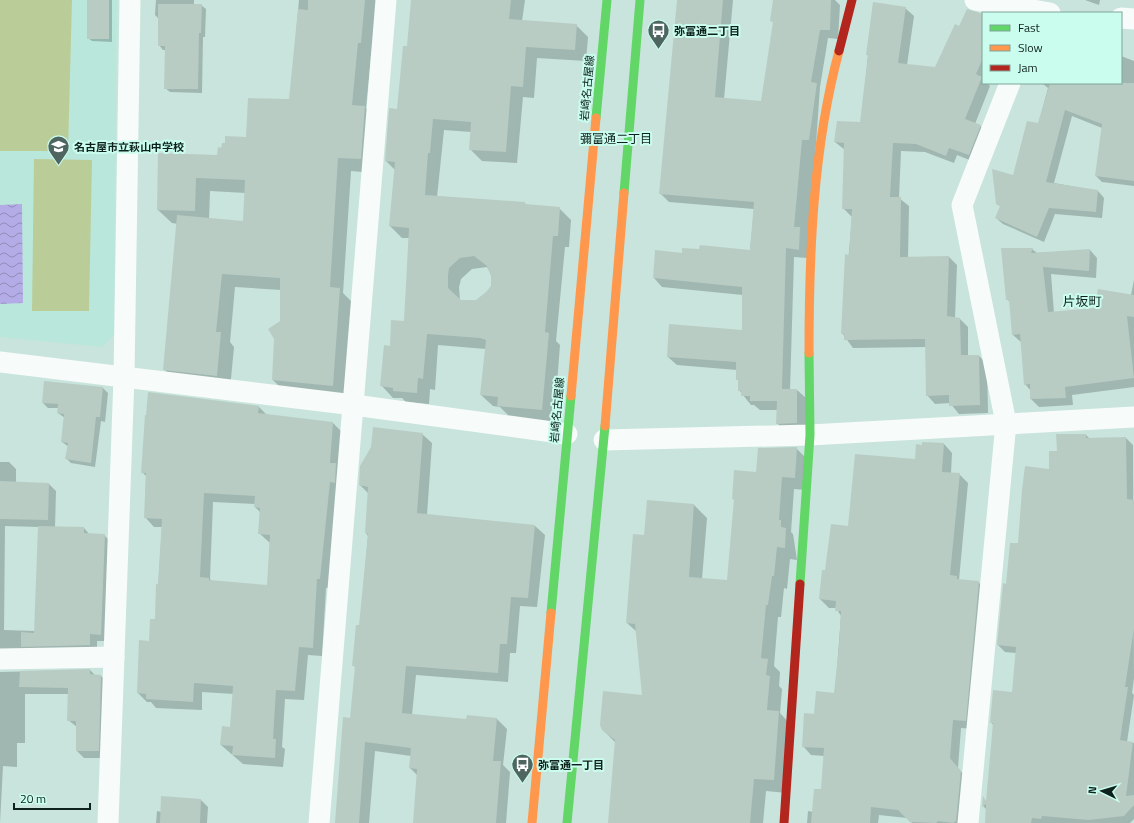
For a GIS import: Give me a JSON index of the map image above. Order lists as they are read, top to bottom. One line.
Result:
{"streets":{"main road":["岩崎名古屋線"]},"districts":["彌富通二丁目","片坂町"],"places":{"bus stop":["弥富通二丁目","弥富通一丁目"],"school or university":["名古屋市立萩山中学校"]},"legend":["Fast","Slow","Jam"],"scale_bar":"20 m","north":"left"}
